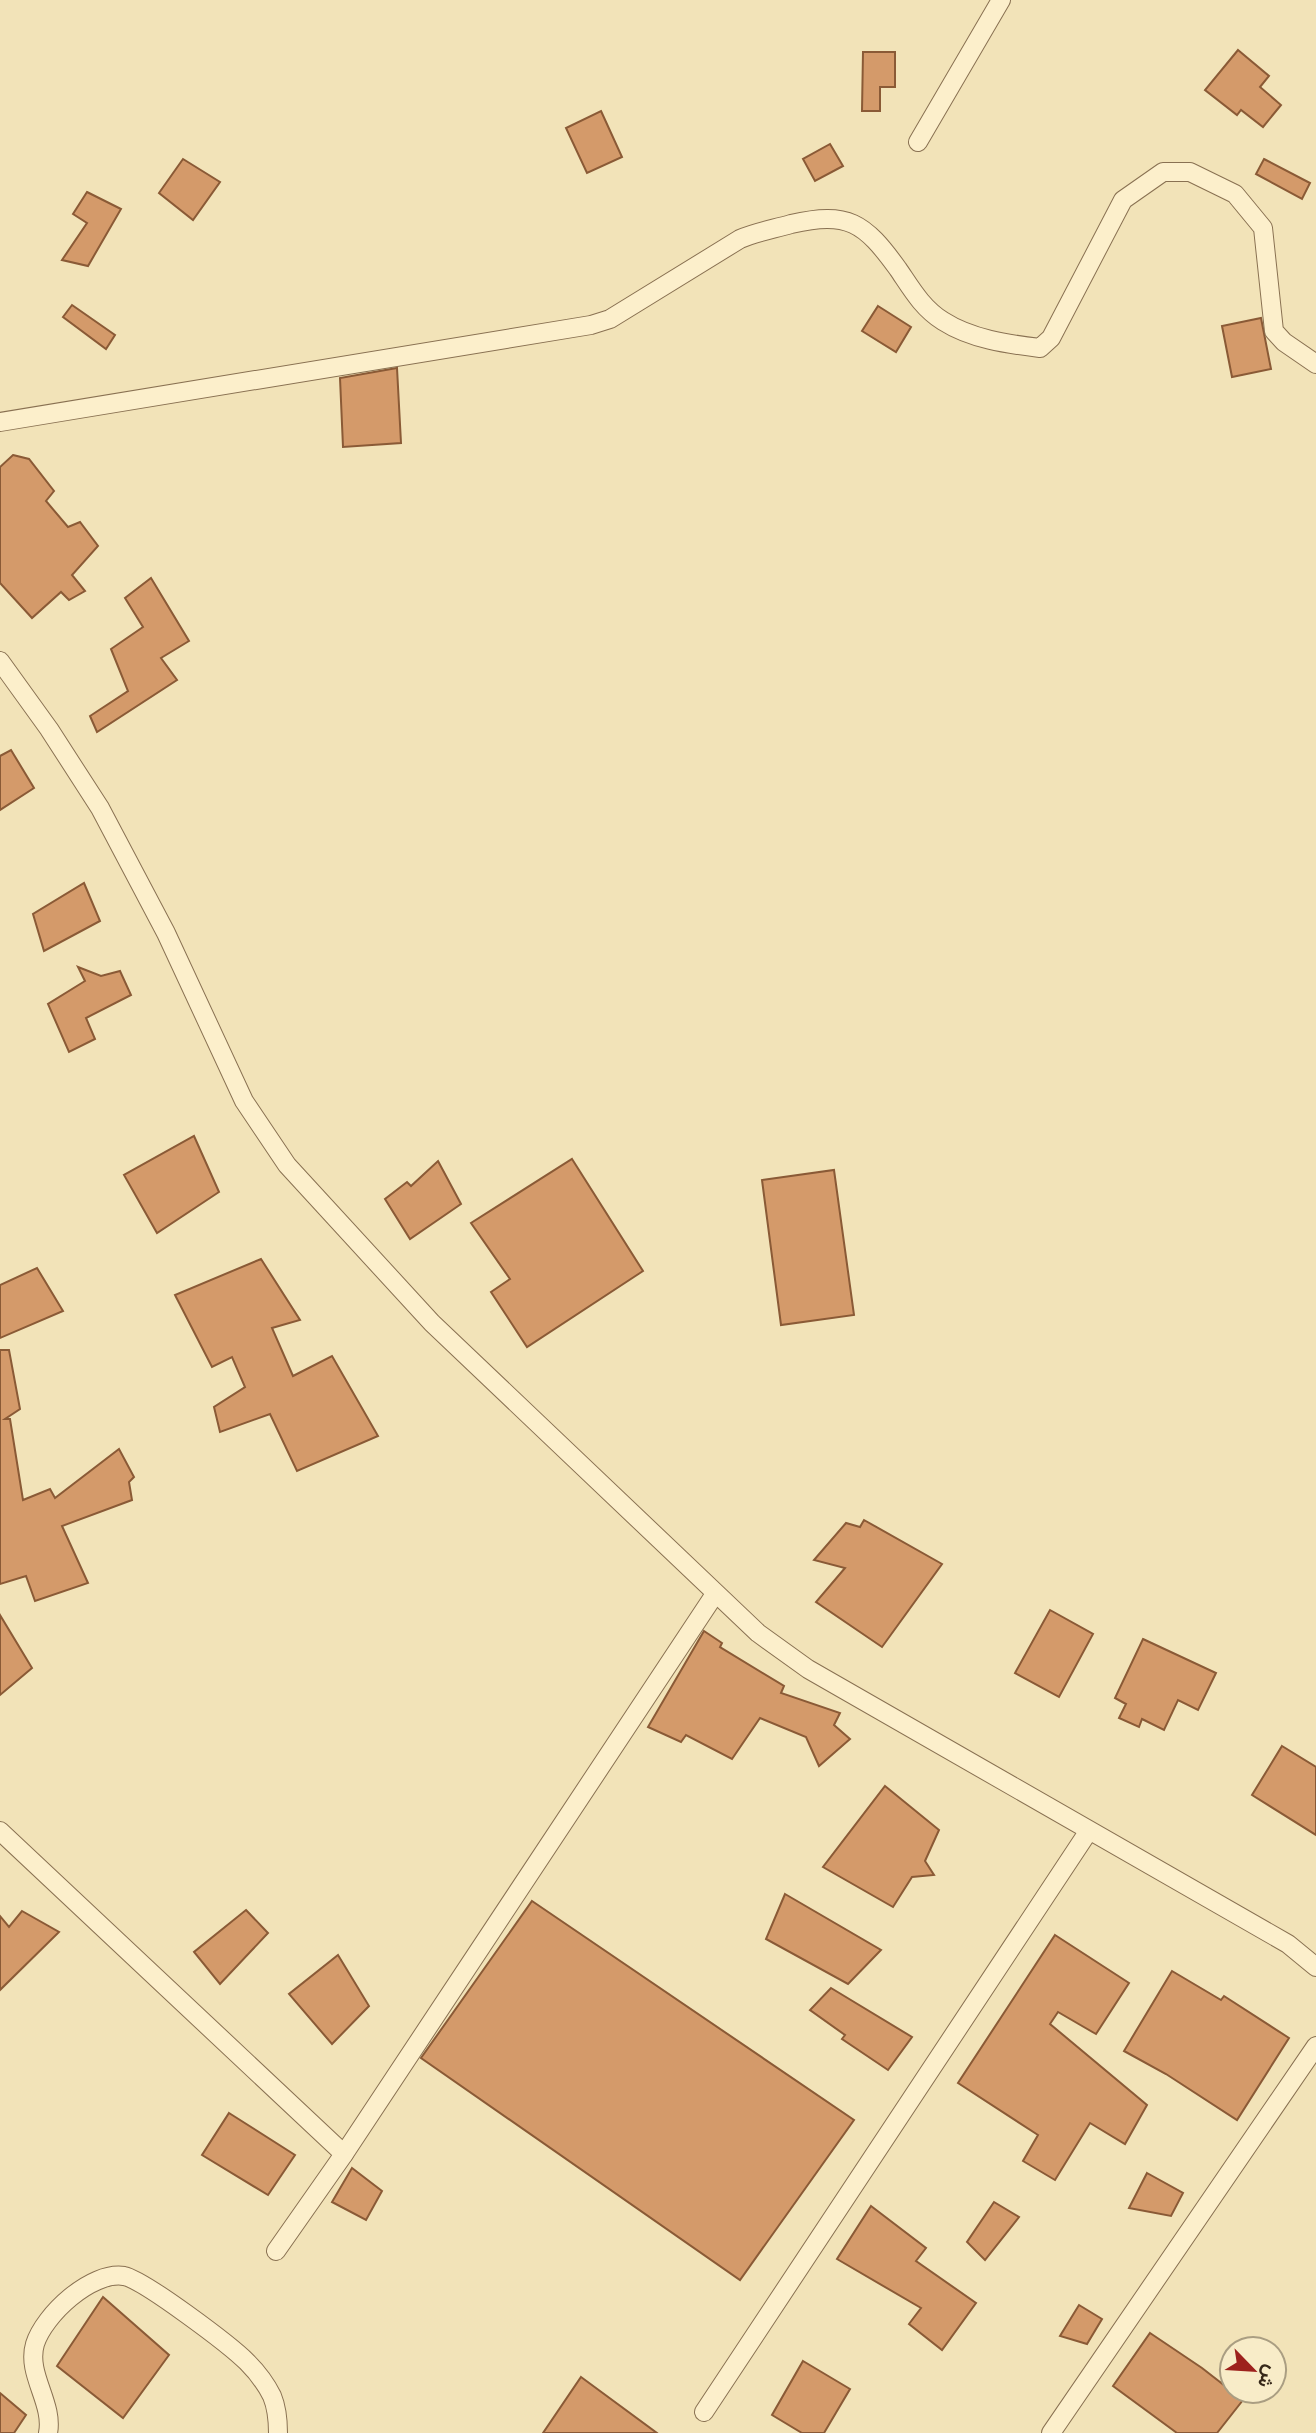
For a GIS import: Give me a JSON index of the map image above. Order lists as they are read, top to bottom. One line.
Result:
{"north":"bottom right"}
